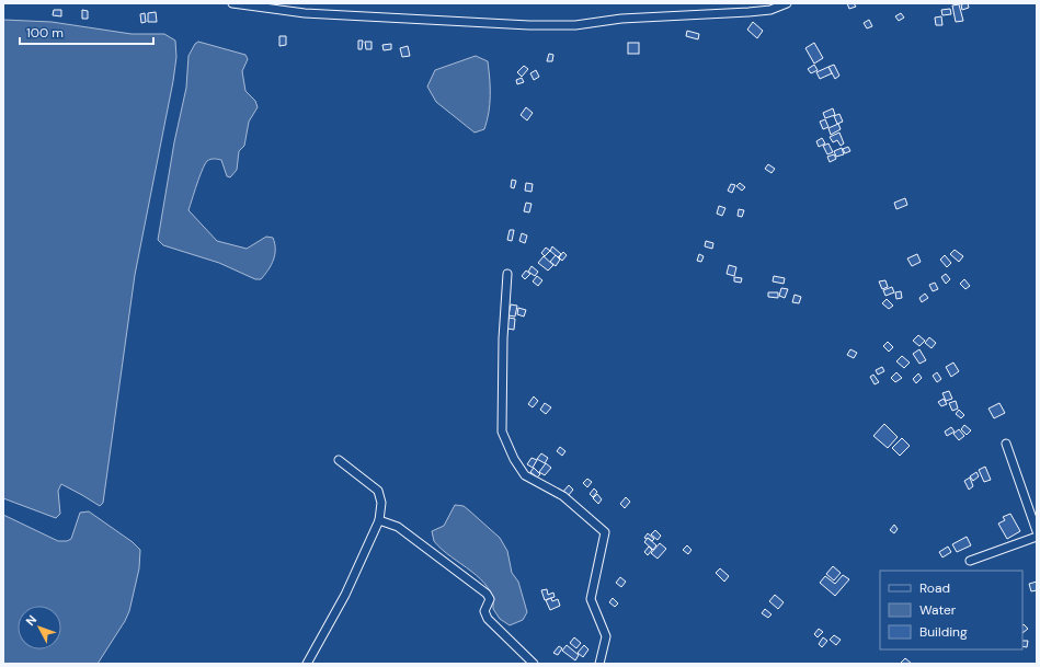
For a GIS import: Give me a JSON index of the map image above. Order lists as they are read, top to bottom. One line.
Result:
{"legend":["Road","Water","Building"],"scale_bar":"100 m","north":"top left"}
